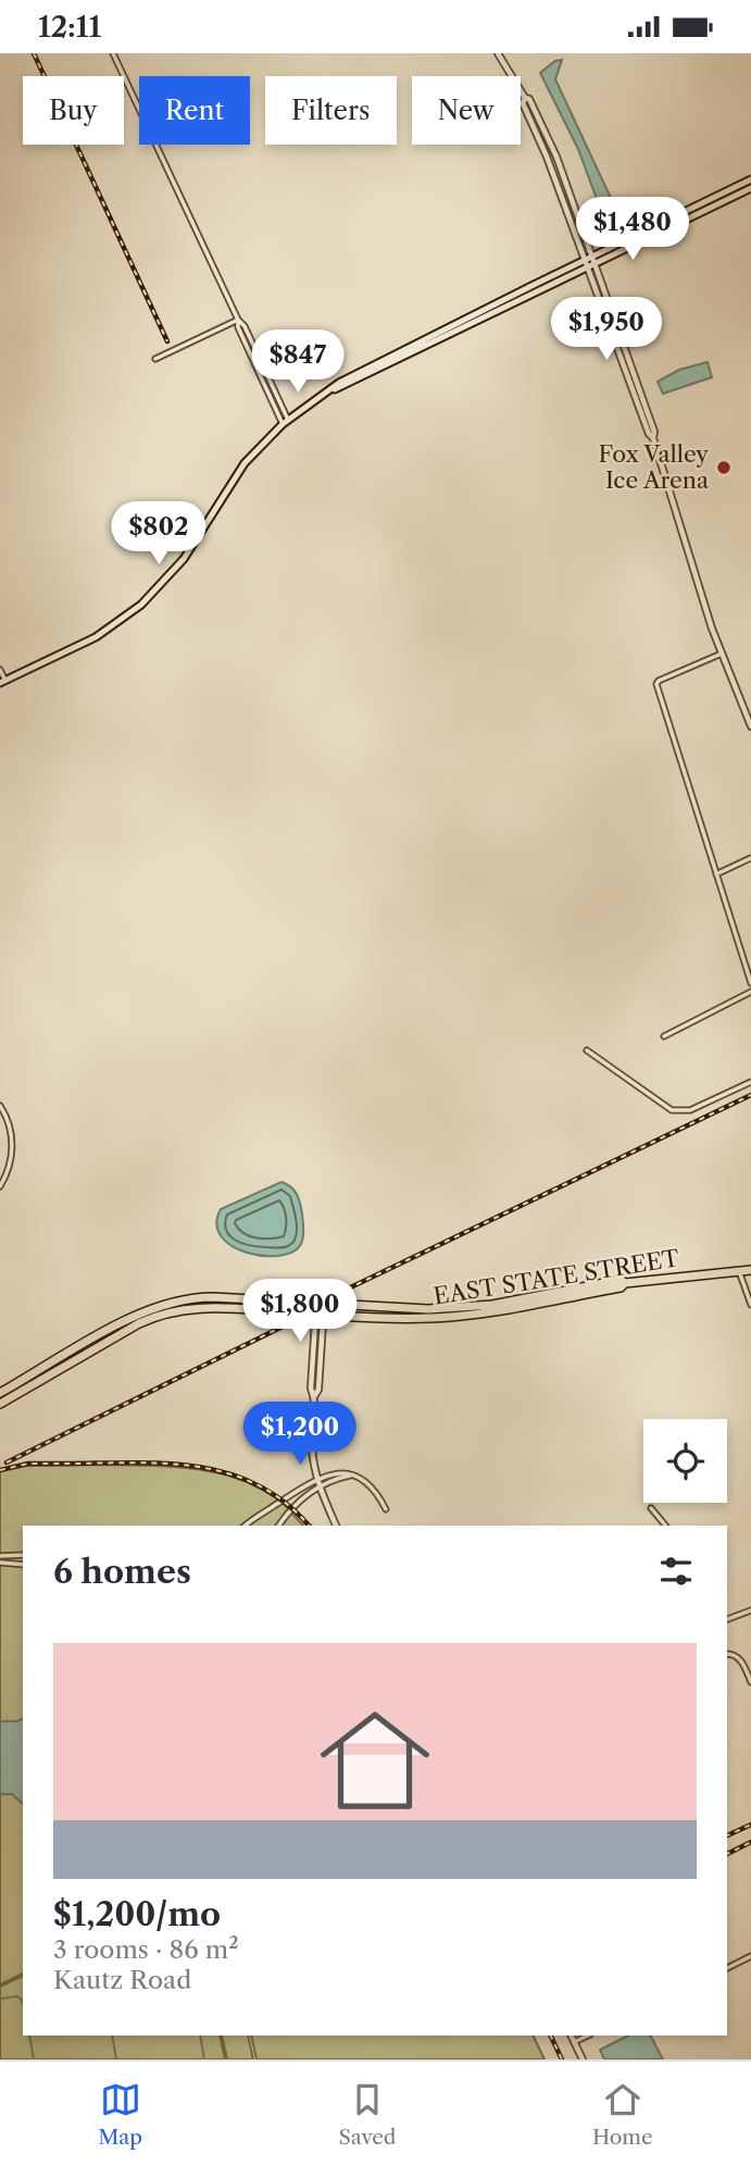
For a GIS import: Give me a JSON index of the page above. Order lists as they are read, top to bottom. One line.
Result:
{"streets":{"main road":["EAST STATE STREET"]},"places":["Fox Valley Ice Arena"],"page":{"status":"12:11","chip":["Buy","Rent","Filters","New"],"price":["$1,480","$1,950","$847","$802","$1,800","$1,200"],"heading":"6 homes","list":[{"name":"$1,200/mo","note":"3 rooms · 86 m² · Kautz Road"}],"tabs":["Map","Saved","Home"]}}
